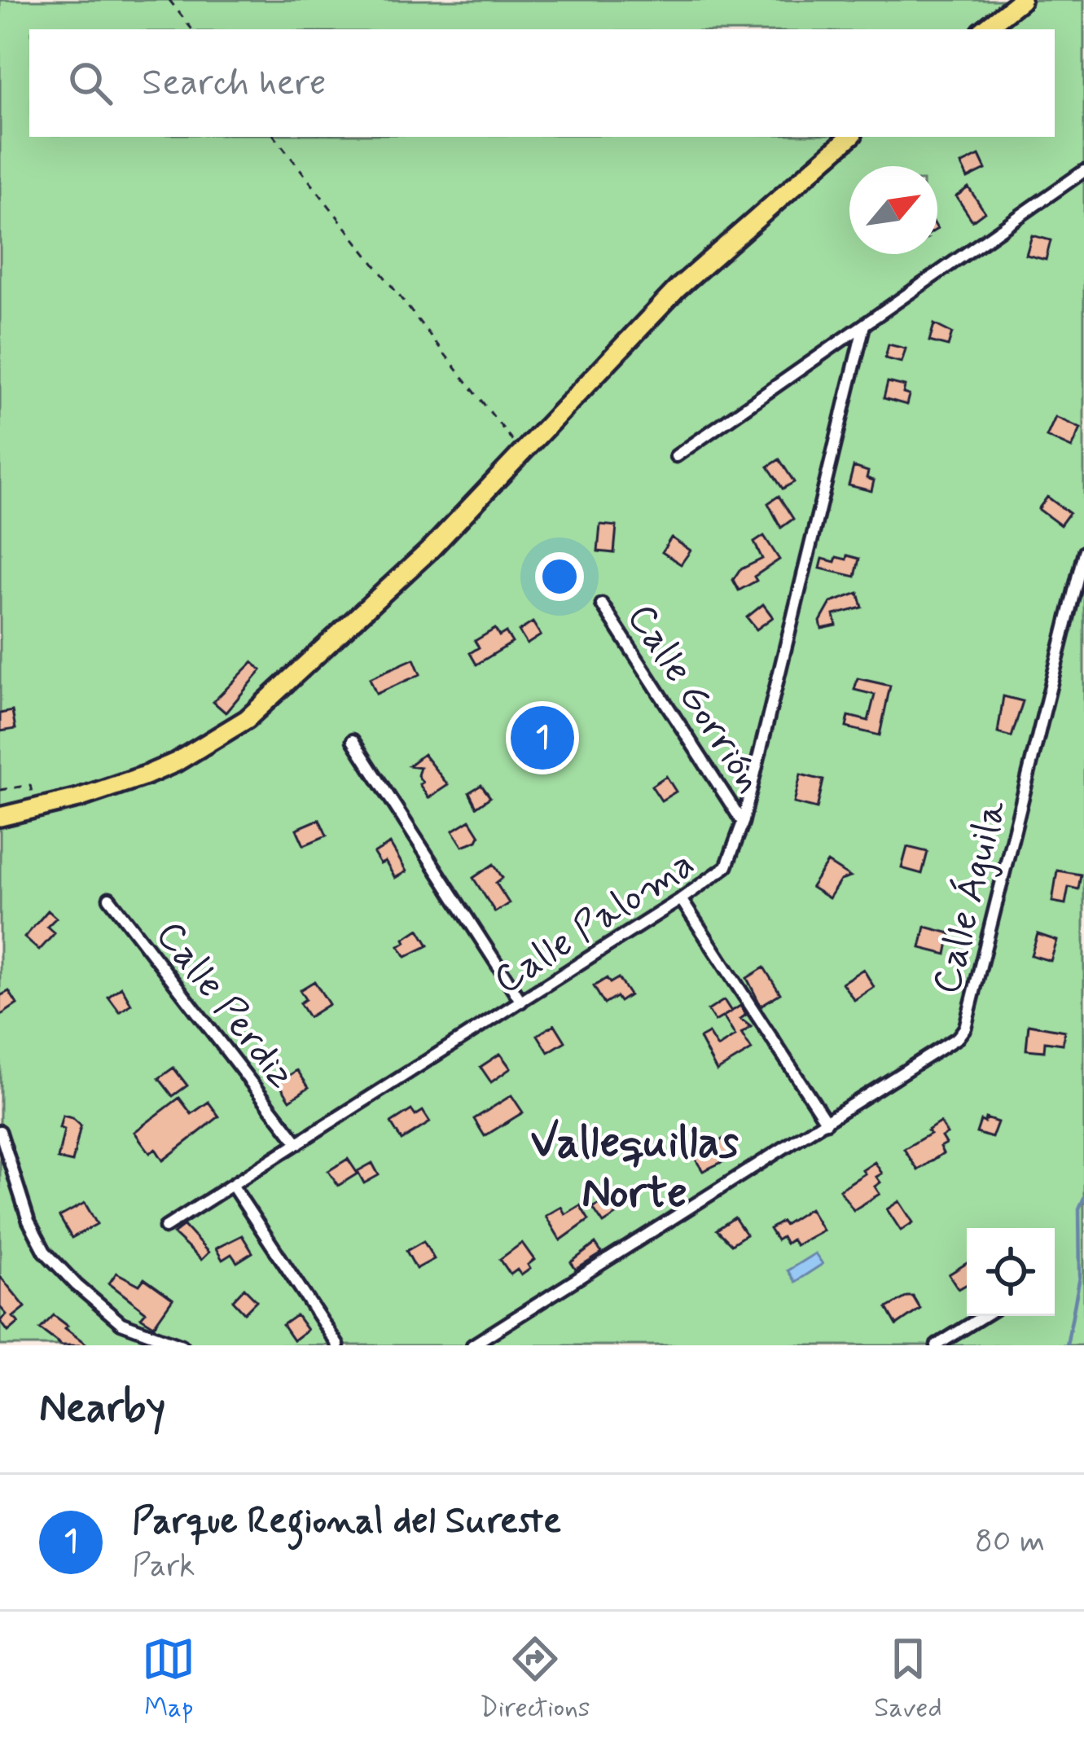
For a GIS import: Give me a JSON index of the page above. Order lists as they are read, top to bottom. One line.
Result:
{"streets":{"street":["Calle Gorrión","Calle Águila","Calle Paloma","Calle Perdiz"]},"crossings":[["Calle Gorrión","Calle Paloma"],["Calle Paloma","Calle Perdiz"]],"districts":["Vallequillas Norte"],"north":"top right","page":{"search":"Search here","pins":"1","heading":"Nearby","list":[{"mark":"1","name":"Parque Regional del Sureste","note":"Park","value":"80 m"}],"nav":["Map","Directions","Saved"]}}
